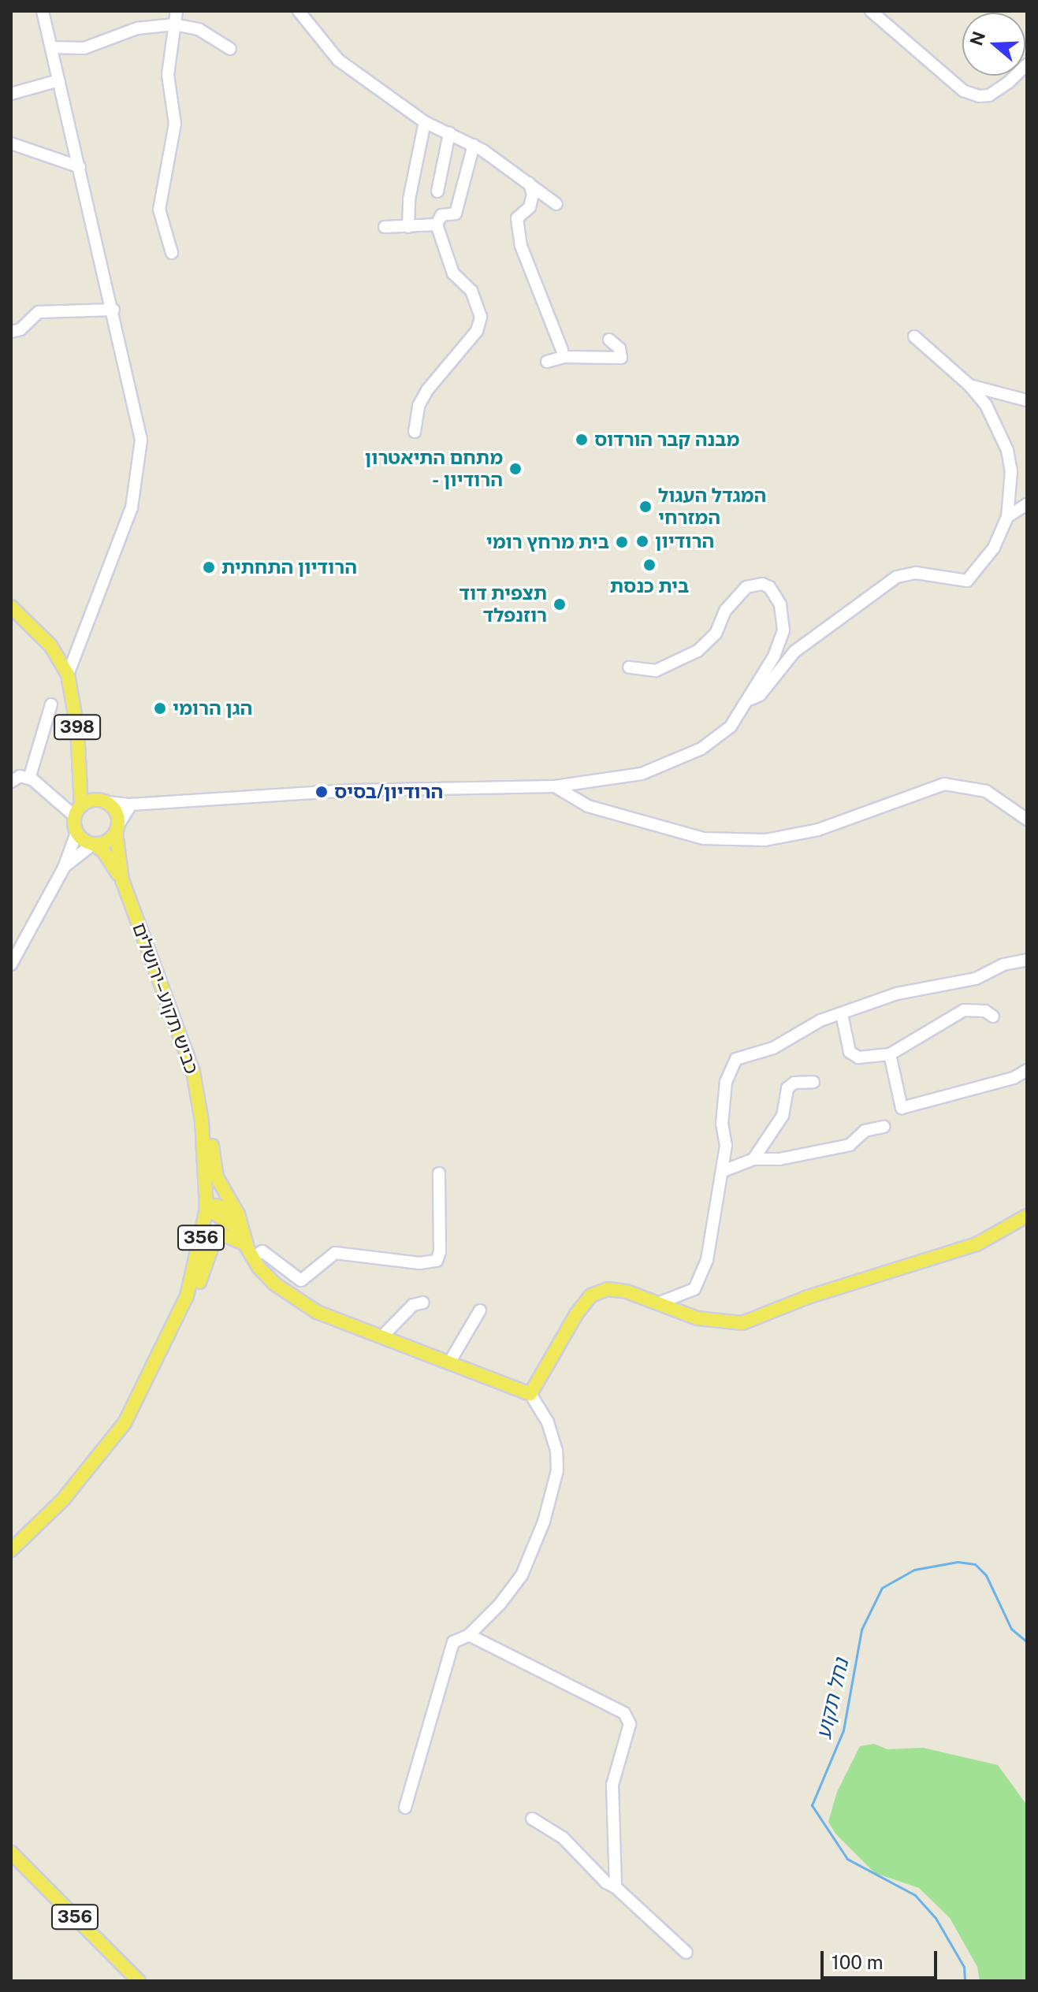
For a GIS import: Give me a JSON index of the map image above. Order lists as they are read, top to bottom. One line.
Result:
{"streets":{"main road":["398","כביש תקוע–ירושלים","356"]},"crossings":[["398","כביש תקוע–ירושלים"]],"water":["נחל תקוע"],"places":["מבנה קבר הורדוס","מתחם התיאטרון - הרודיון","המגדל העגול המזרחי","הרודיון","בית מרחץ רומי","בית כנסת","הרודיון התחתית","תצפית דוד רוזנפלד","הגן הרומי","הרודיון/בסיס"],"scale_bar":"100 m","north":"left"}
